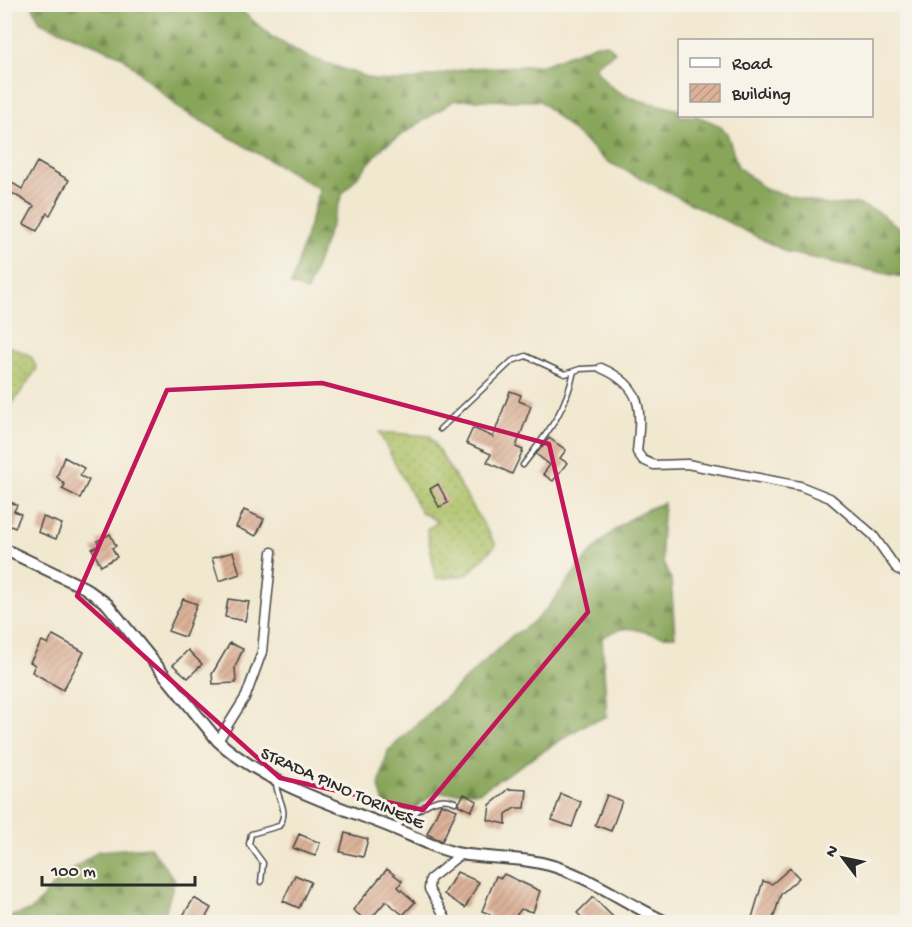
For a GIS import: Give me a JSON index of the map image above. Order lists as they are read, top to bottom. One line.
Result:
{"streets":{"street":["STRADA PINO TORINESE"]},"legend":["Road","Building"],"scale_bar":"100 m","north":"top left"}
